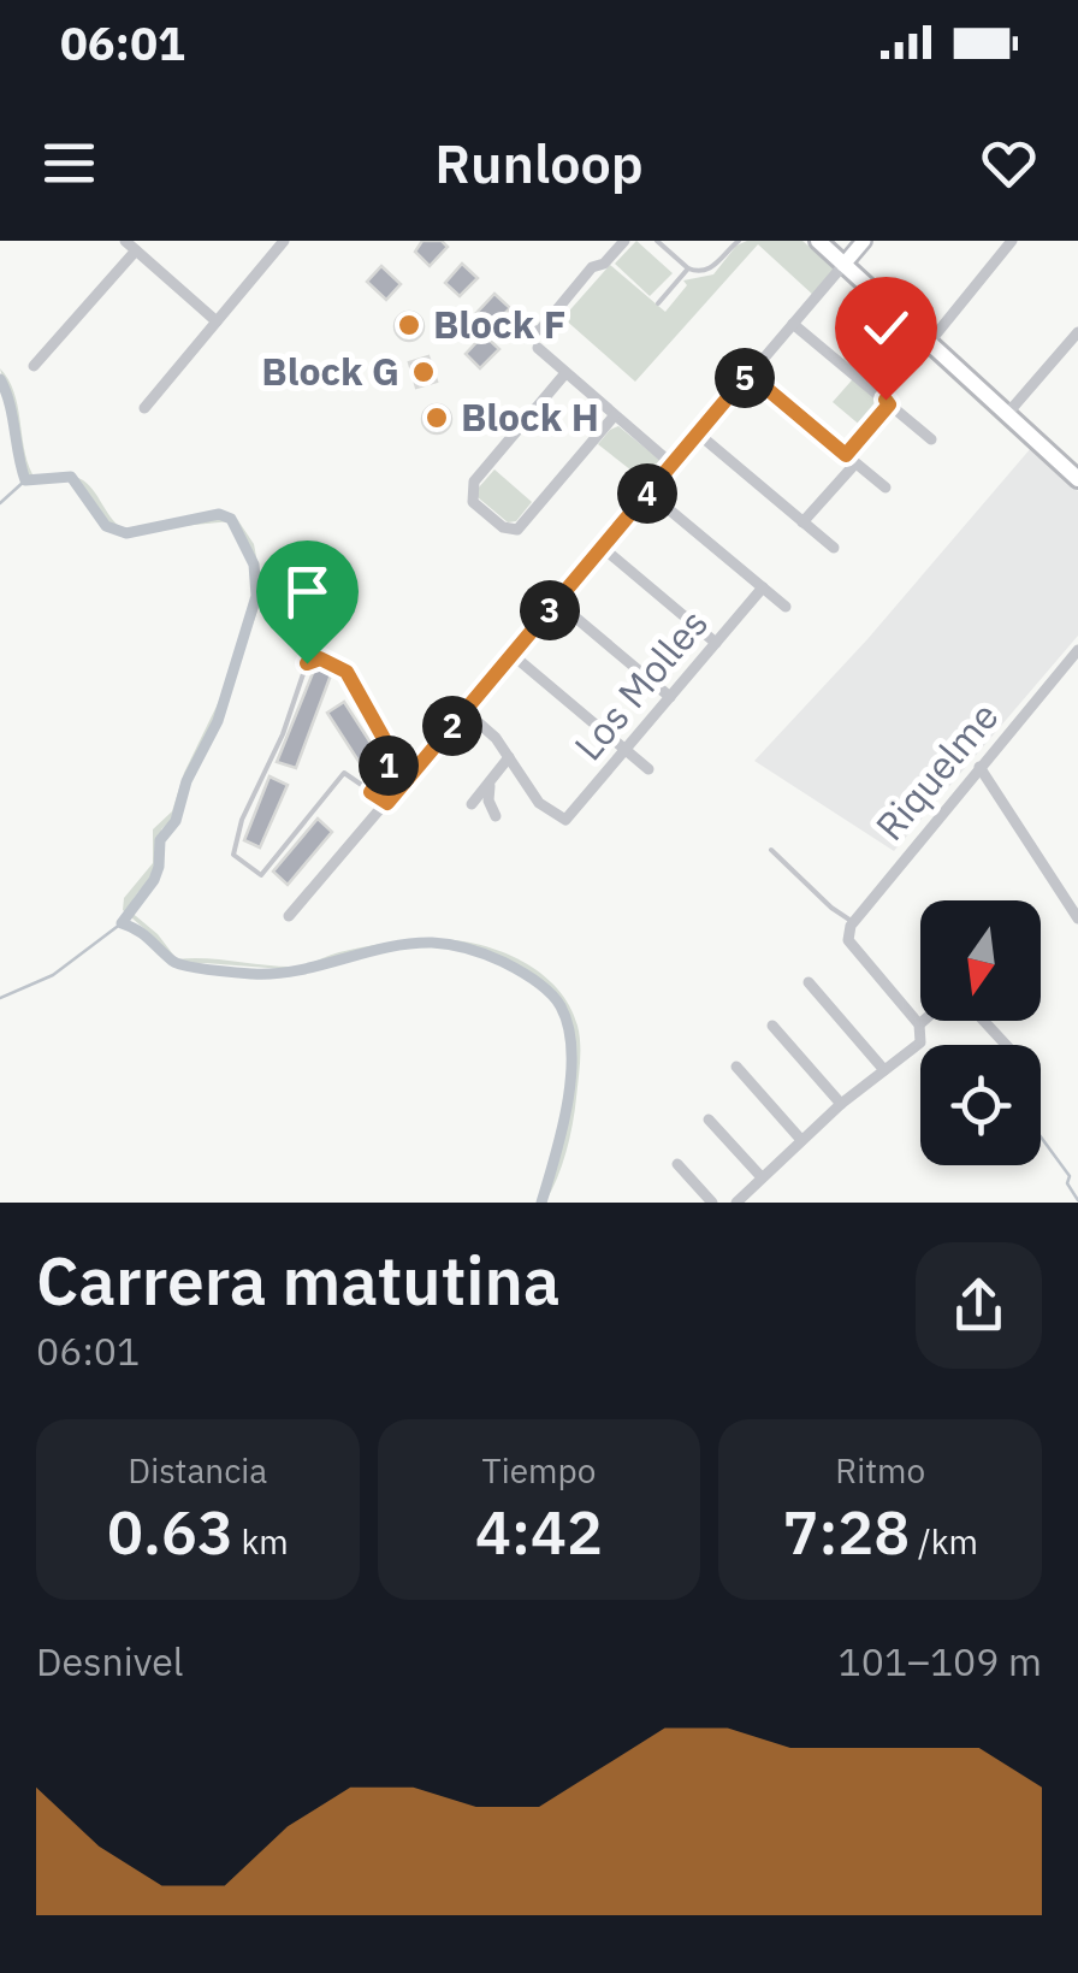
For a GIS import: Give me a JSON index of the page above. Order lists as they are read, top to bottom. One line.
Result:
{"streets":{"street":["Los Molles","Riquelme"]},"places":["Block F","Block G","Block H"],"north":"bottom","page":{"status":"06:01","header":"Runloop","pins":["5","4","3","2","1"],"heading":["Carrera matutina","06:01"],"stats":[["Distancia","0.63 km"],["Tiempo","4:42"],["Ritmo","7:28 /km"]],"chart":["Desnivel","101–109 m"]}}
